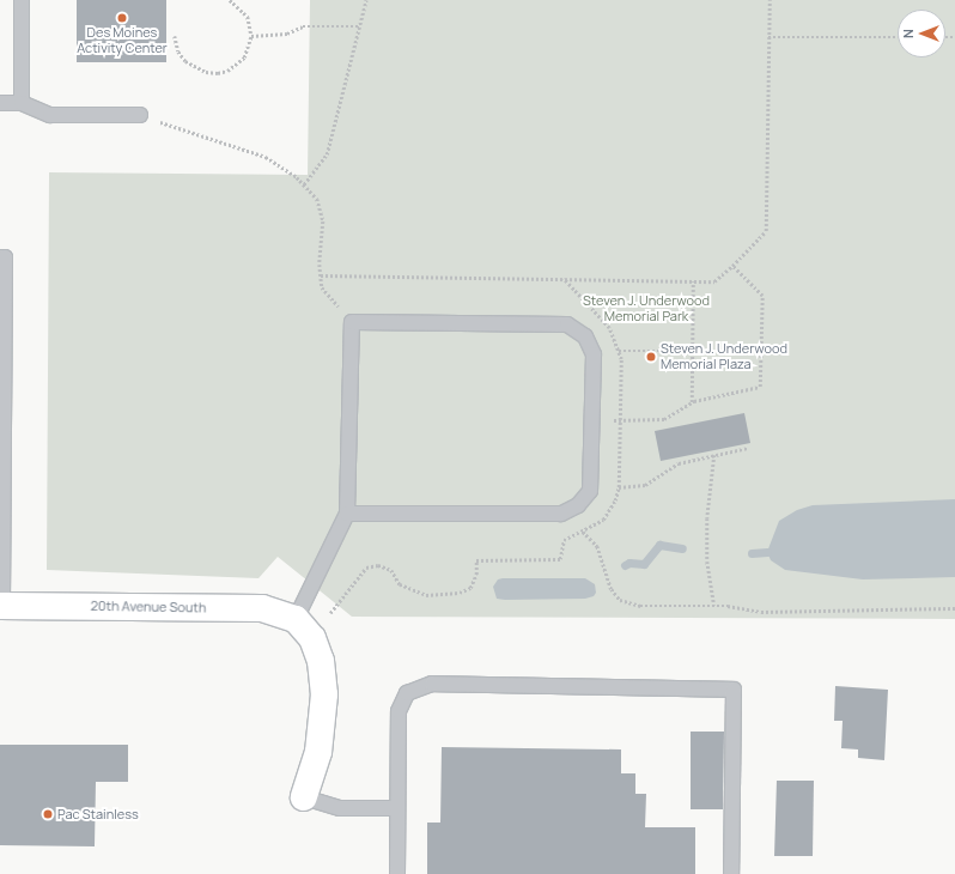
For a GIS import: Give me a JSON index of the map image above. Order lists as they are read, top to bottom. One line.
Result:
{"streets":{"street":["20th Avenue South"]},"parks":["Steven J. Underwood Memorial Park"],"places":["Des Moines Activity Center","Steven J. Underwood Memorial Plaza","Pac Stainless"],"north":"left"}
